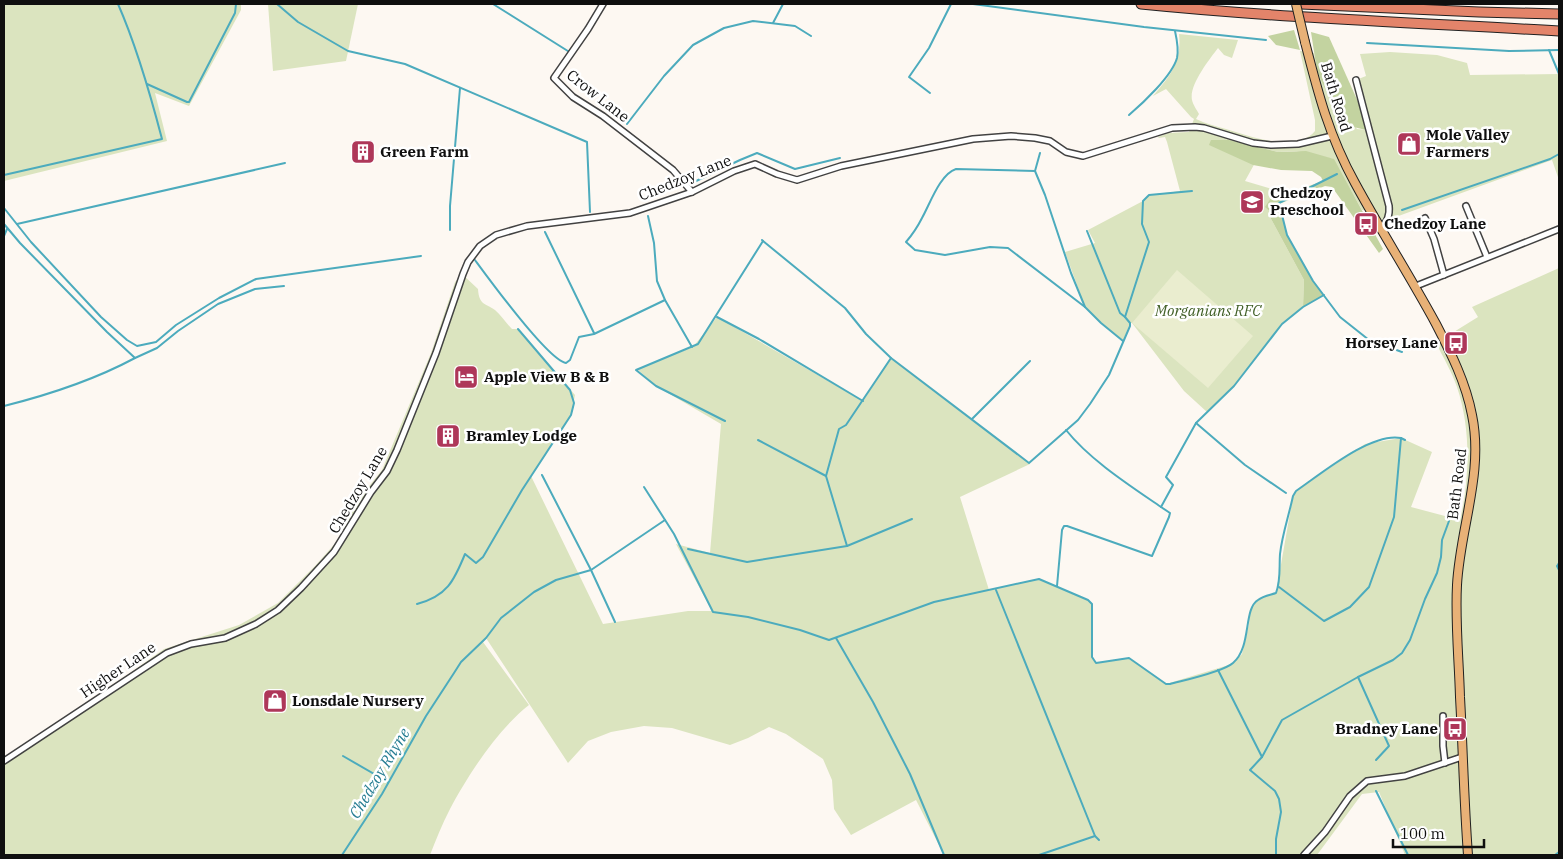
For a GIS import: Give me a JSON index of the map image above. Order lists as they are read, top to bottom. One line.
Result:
{"streets":{"main road":["Bath Road"],"street":["Crow Lane","Chedzoy Lane","Higher Lane"]},"crossings":[["Crow Lane","Chedzoy Lane"],["Bath Road","Chedzoy Lane"],["Chedzoy Lane","Higher Lane"]],"water":["Chedzoy Rhyne"],"parks":["Morganians RFC"],"places":{"shop":["Mole Valley Farmers","Lonsdale Nursery"],"building":["Green Farm","Bramley Lodge"],"school or university":["Chedzoy Preschool"],"bus stop":["Chedzoy Lane","Horsey Lane","Bradney Lane"],"hotel":["Apple View B & B"]},"scale_bar":"100 m"}
